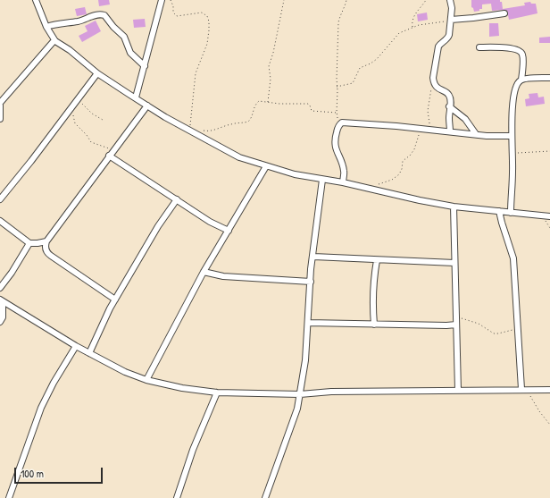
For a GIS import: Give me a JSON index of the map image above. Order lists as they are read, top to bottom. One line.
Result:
{"scale_bar":"100 m"}
